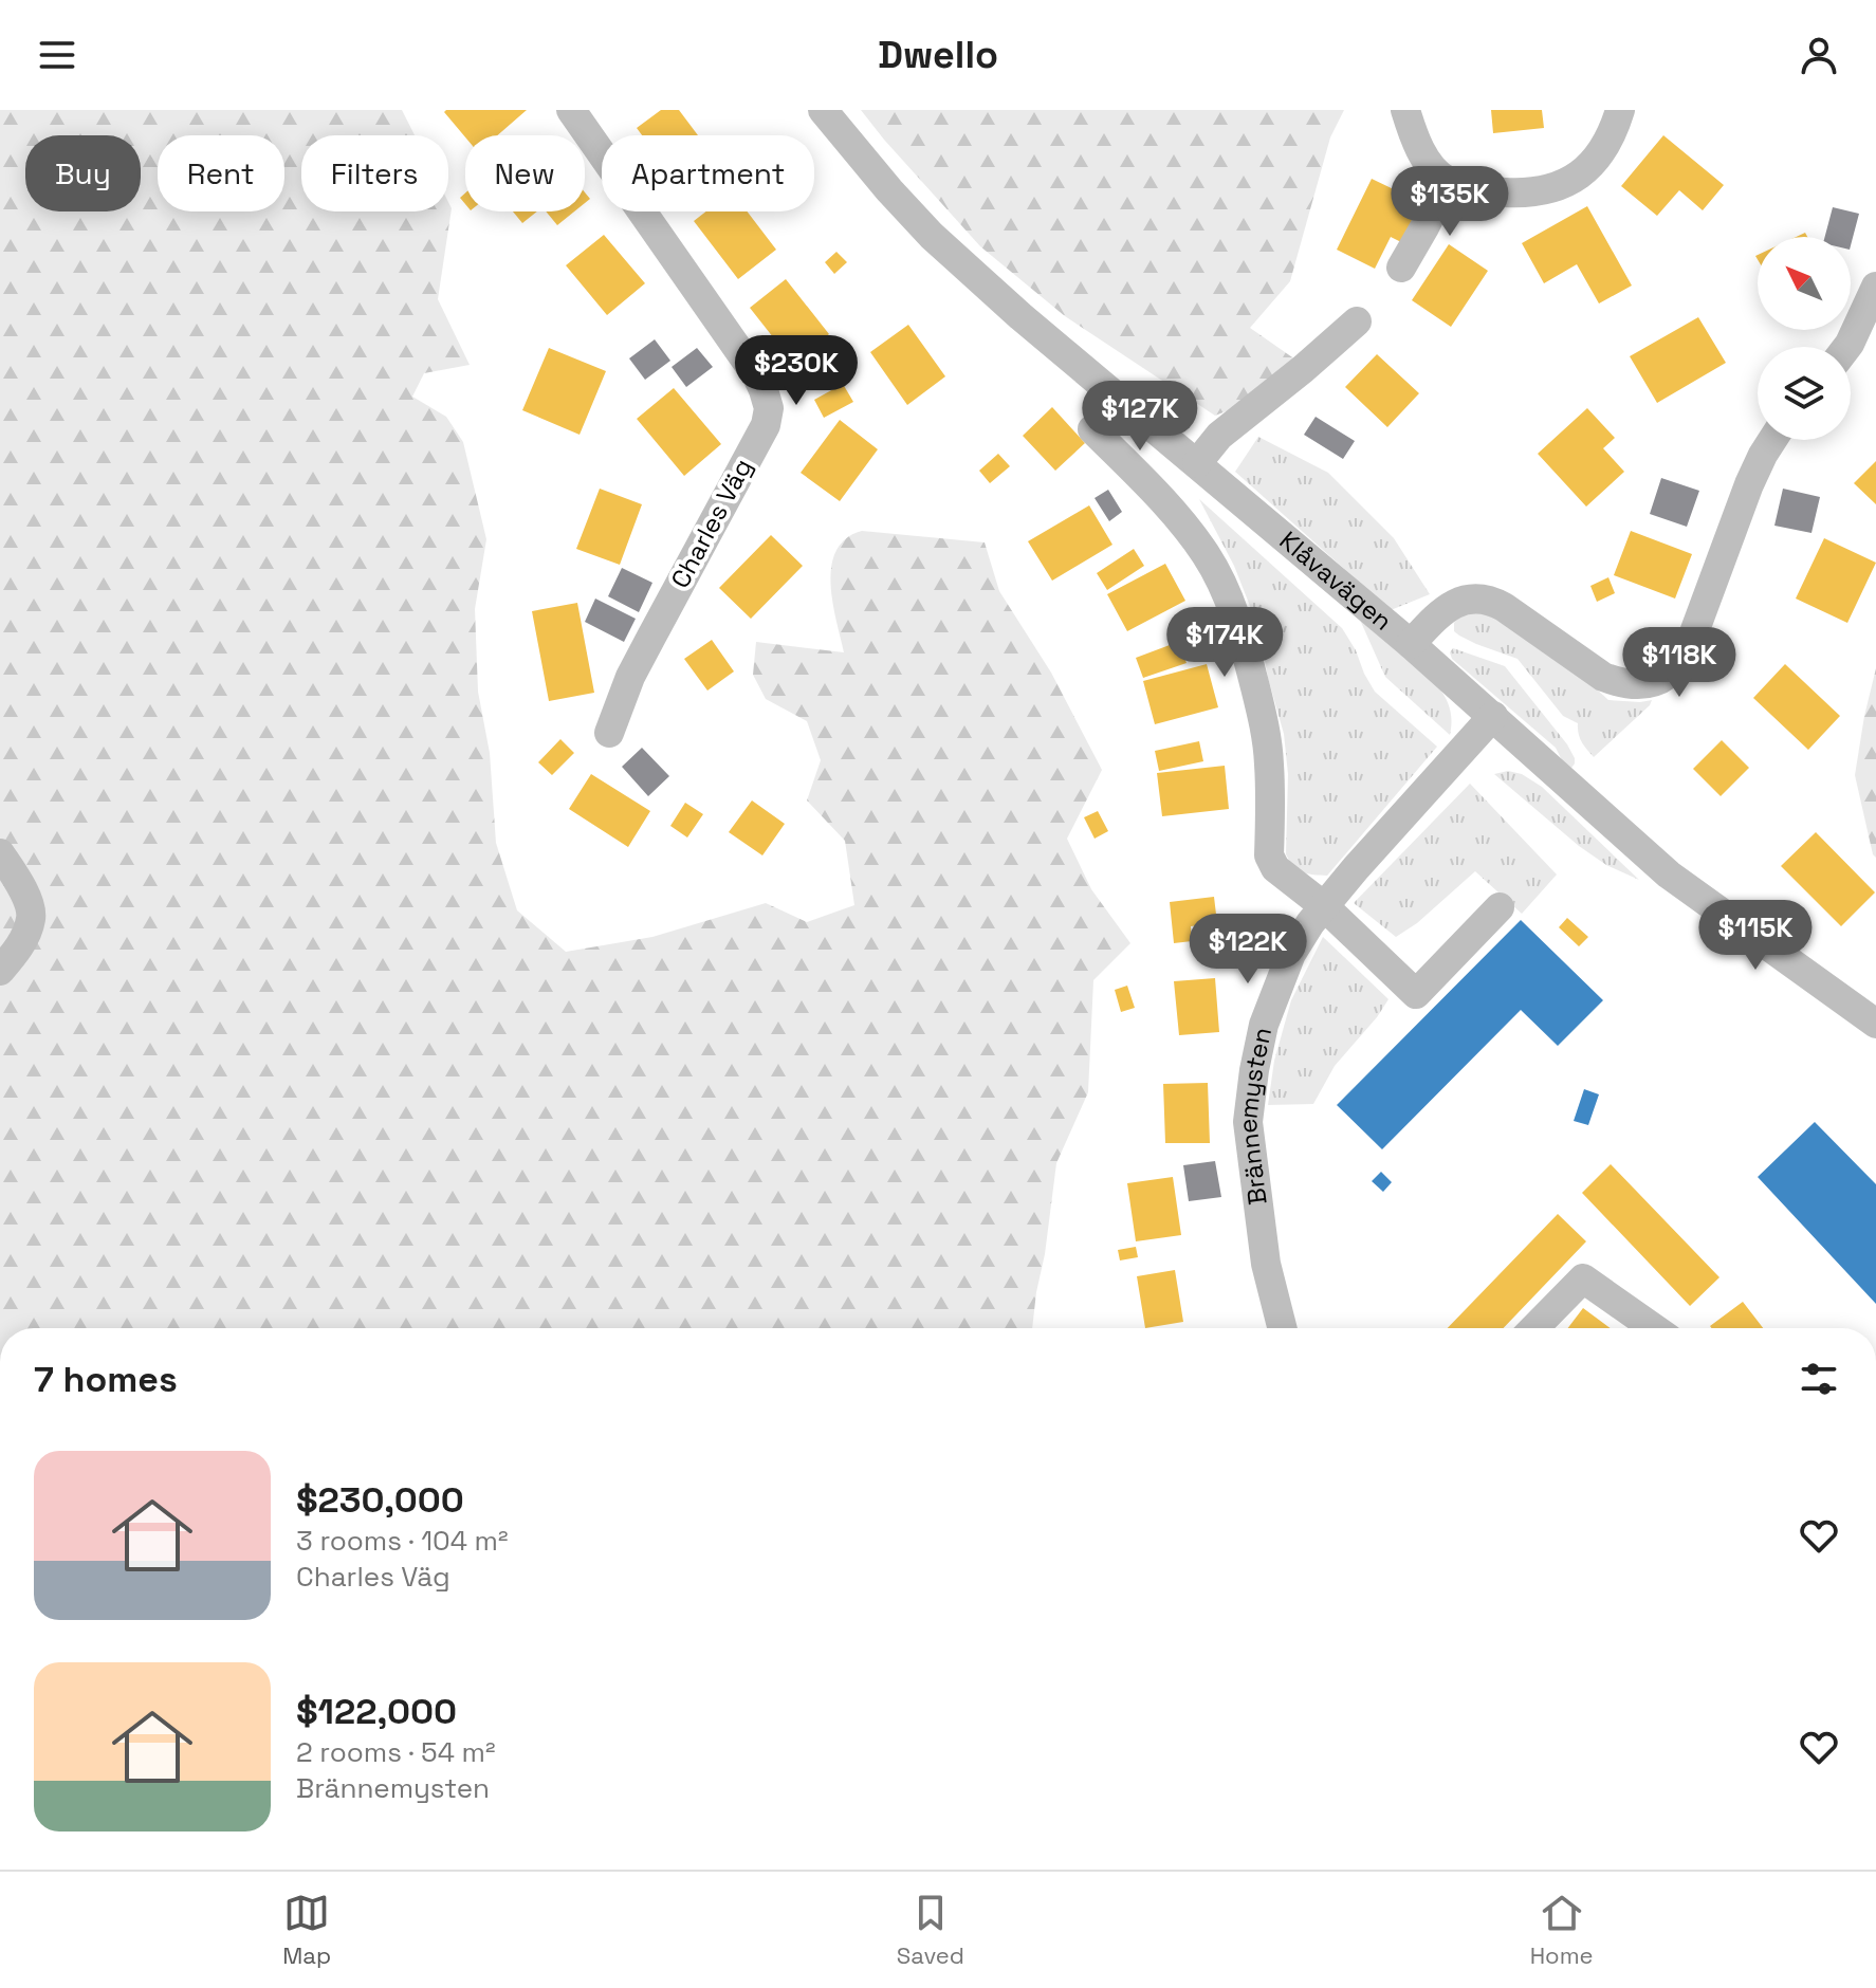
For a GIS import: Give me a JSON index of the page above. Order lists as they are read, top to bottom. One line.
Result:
{"streets":{"street":["Charles Väg","Klåvavägen","Brännemysten"]},"crossings":[["Klåvavägen","Brännemysten"]],"north":"top left","page":{"header":"Dwello","chip":["Buy","Rent","Filters","New","Apartment"],"price":["$135K","$230K","$127K","$174K","$118K","$115K","$122K"],"heading":"7 homes","list":[{"name":"$230,000","note":"3 rooms · 104 m² · Charles Väg"},{"name":"$122,000","note":"2 rooms · 54 m² · Brännemysten"}],"tabs":["Map","Saved","Home"]}}
